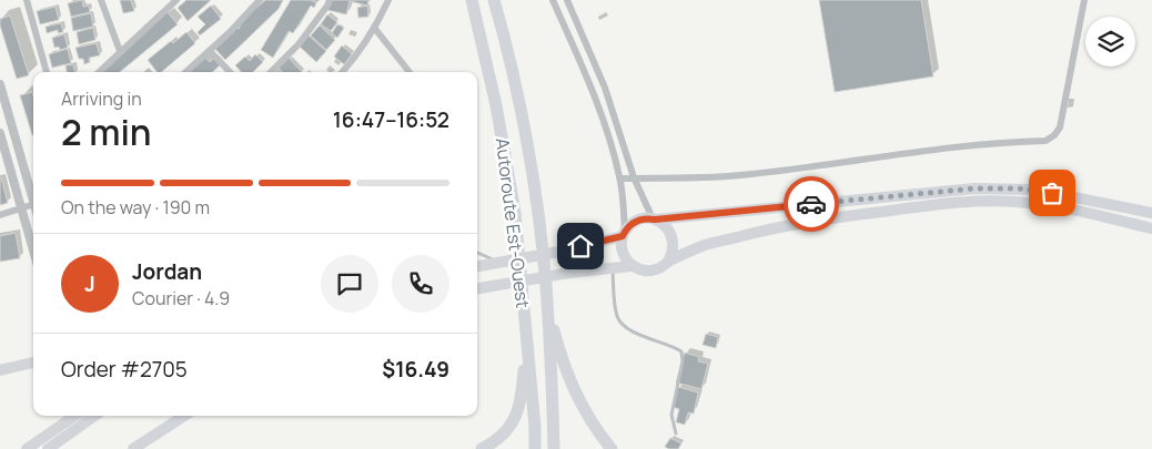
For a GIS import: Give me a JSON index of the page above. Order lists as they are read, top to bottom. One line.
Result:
{"streets":{"highway":["Autoroute Est-Ouest"]},"page":{"heading":["2 min","Arriving in","16:47–16:52"],"panel":["Jordan","Courier · 4.9","Order #2705","$16.49"],"bar":"On the way · 190 m","round":"J"}}
